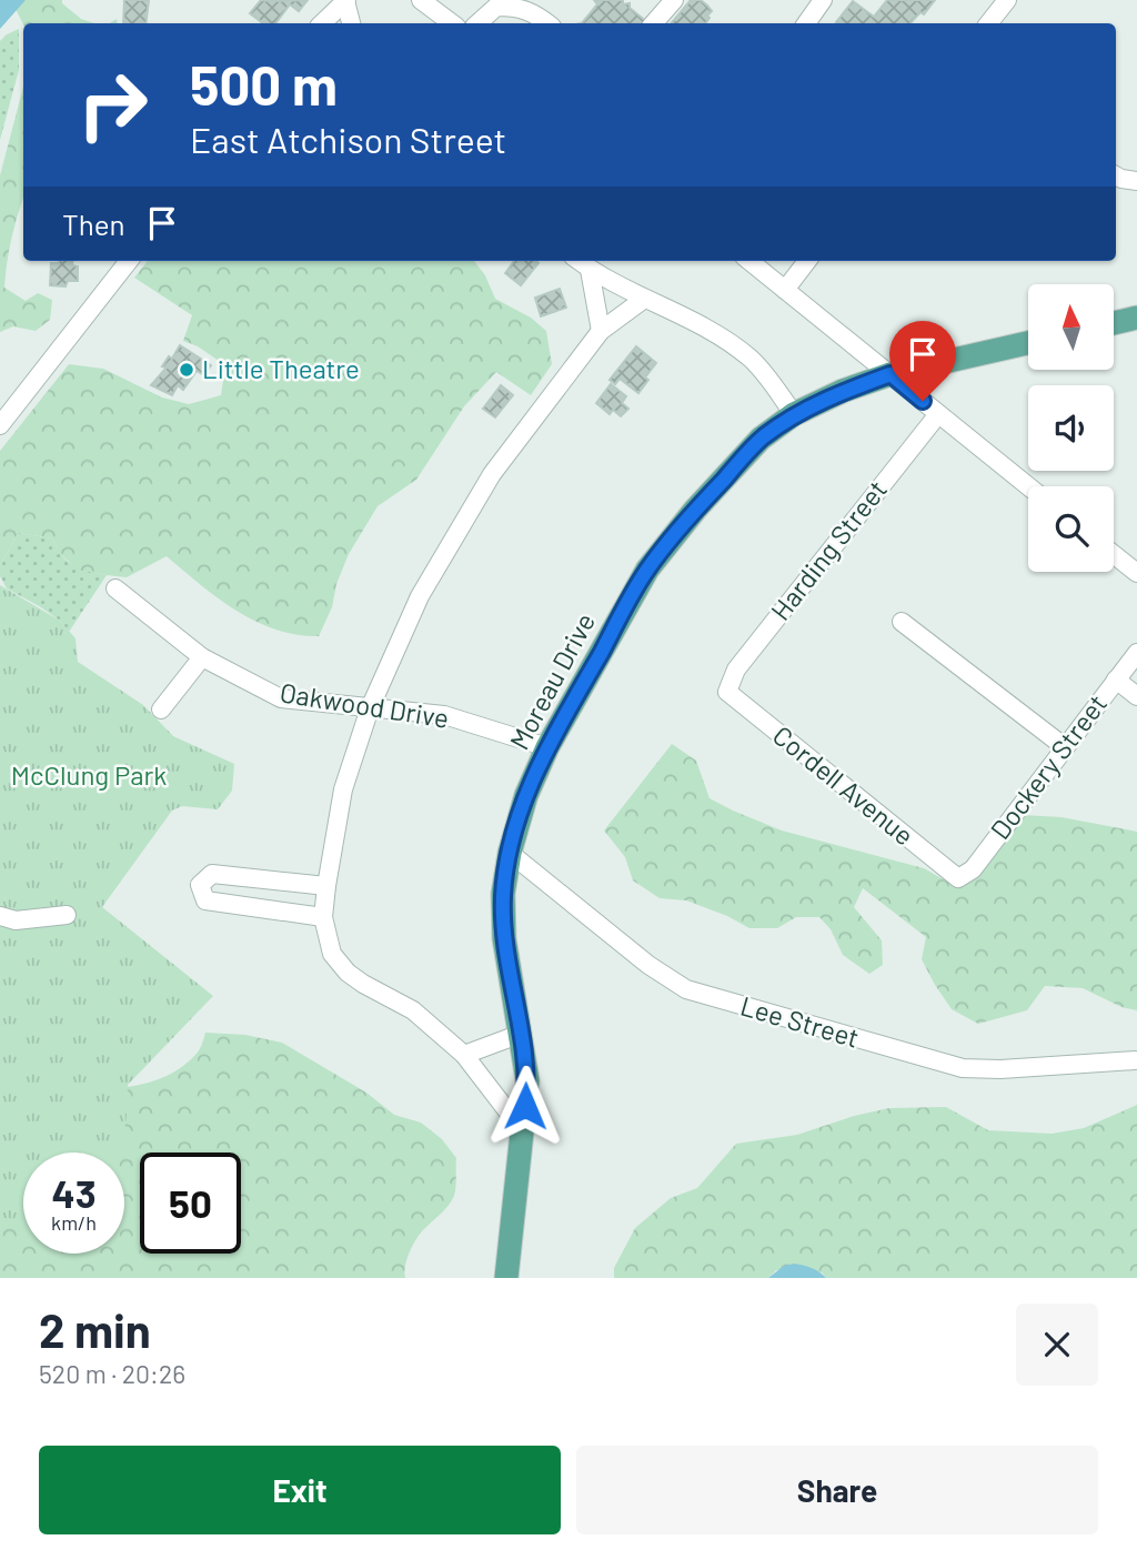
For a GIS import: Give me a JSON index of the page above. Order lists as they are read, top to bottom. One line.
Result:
{"streets":{"main road":["Moreau Drive"],"street":["Harding Street","Oakwood Drive","Dockery Street","Cordell Avenue","Lee Street"]},"crossings":[["Harding Street","Cordell Avenue"],["Moreau Drive","Oakwood Drive"],["Moreau Drive","Lee Street"],["Dockery Street","Cordell Avenue"]],"parks":["McClung Park"],"places":["Little Theatre"],"north":"top","page":{"turn":["500 m","East Atchison Street"],"then":"Then","speed":"43 km/h","limit":"50","heading":["2 min","520 m · 20:26"],"buttons":["Exit","Share"]}}
